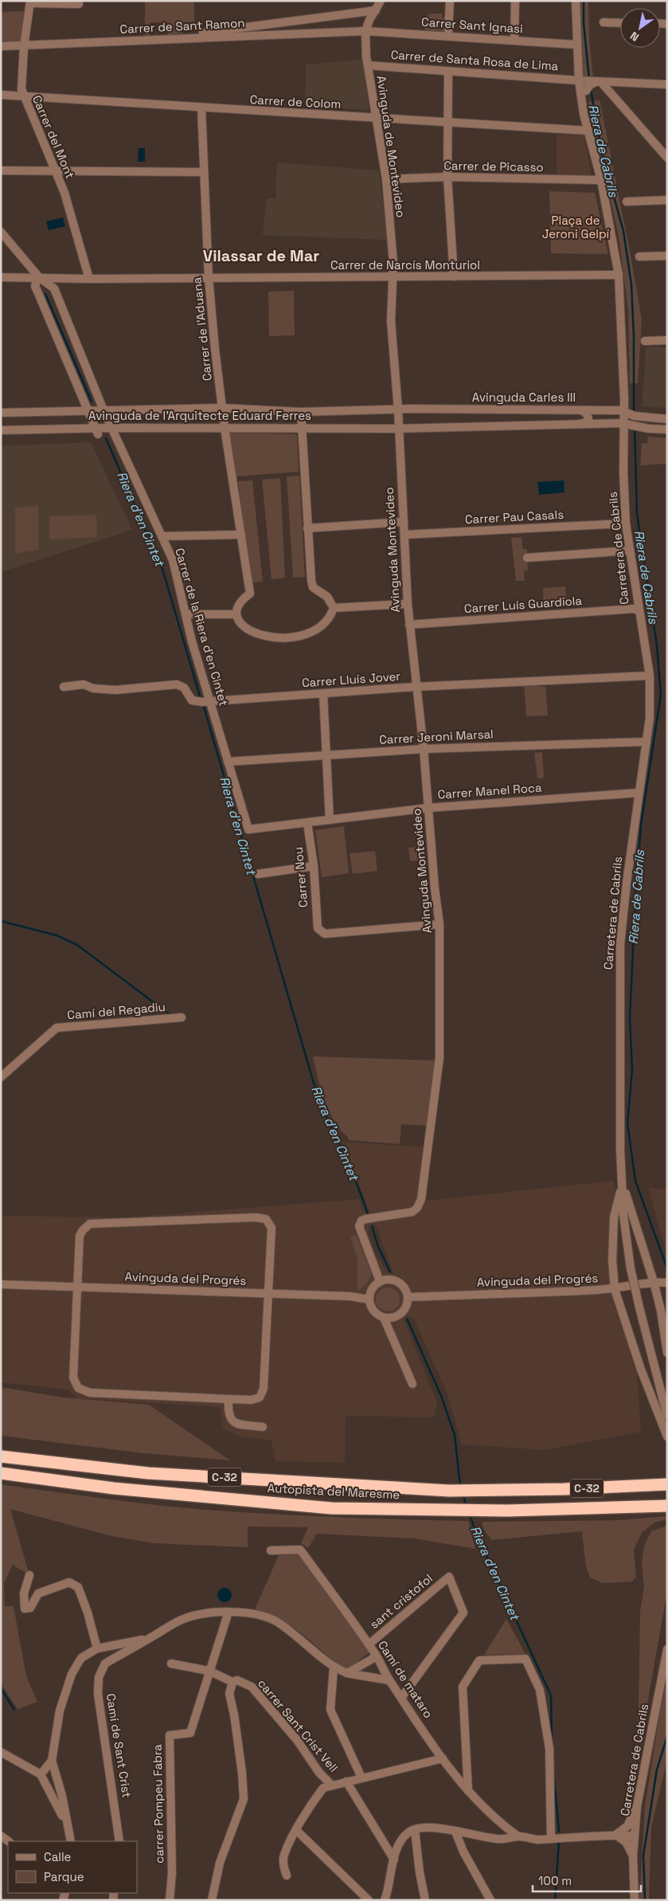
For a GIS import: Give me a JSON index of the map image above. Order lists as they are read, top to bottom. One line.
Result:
{"streets":{"highway":["C-32","Autopista del Maresme"],"street":["Carrer Sant Ignasi","Carrer de Sant Ramon","Carrer de Santa Rosa de Lima","Carrer de Colom","Carrer del Mont","Avinguda de Montevideo","Carrer de Picasso","Carrer de Narcís Monturiol","Carrer de l'Aduana","Avinguda Carles III","Avinguda de l'Arquitecte Eduard Ferres","Carrer Pau Casals","Carretera de Cabrils","Avinguda Montevideo","Carrer Luís Guardiola","Carrer de la Riera d'en Cintet","Carrer Lluís Jover","Carrer Jeroni Marsal","Carrer Manel Roca","Carrer Nou","Camí del Regadiu","Avinguda del Progrés","sant cristofol","Camí de mataro","carrer Sant Crist Vell","Camí de Sant Crist","carrer Pompeu Fabra"]},"crossings":[["Carrer Sant Ignasi","Carrer de Sant Ramon"],["Carrer Sant Ignasi","Avinguda de Montevideo"],["Carrer Sant Ignasi","Carretera de Cabrils"],["Carrer de Sant Ramon","Carrer del Mont"],["Carrer de Sant Ramon","Avinguda de Montevideo"],["Carrer de Santa Rosa de Lima","Avinguda de Montevideo"],["Carrer de Santa Rosa de Lima","Carretera de Cabrils"],["Carrer de Colom","Carrer del Mont"],["Carrer de Colom","Avinguda de Montevideo"],["Carrer de Colom","Carrer de l'Aduana"],["Carrer de Colom","Carretera de Cabrils"],["Carrer del Mont","Carrer de Narcís Monturiol"],["Avinguda de Montevideo","Carrer de Picasso"],["Avinguda de Montevideo","Carrer de Narcís Monturiol"],["Avinguda de Montevideo","Avinguda Carles III"],["Avinguda de Montevideo","Avinguda de l'Arquitecte Eduard Ferres"],["Avinguda de Montevideo","Avinguda Montevideo"],["Carrer de Picasso","Carretera de Cabrils"],["Carrer de Narcís Monturiol","Carrer de l'Aduana"],["Carrer de Narcís Monturiol","Carretera de Cabrils"],["Carrer de Narcís Monturiol","Carrer de la Riera d'en Cintet"],["Carrer de l'Aduana","Avinguda de l'Arquitecte Eduard Ferres"],["Avinguda Carles III","Avinguda de l'Arquitecte Eduard Ferres"],["Avinguda Carles III","Carretera de Cabrils"],["Avinguda Carles III","Avinguda Montevideo"],["Avinguda de l'Arquitecte Eduard Ferres","Avinguda Montevideo"],["Avinguda de l'Arquitecte Eduard Ferres","Carrer de la Riera d'en Cintet"],["Carrer Pau Casals","Carretera de Cabrils"],["Carrer Pau Casals","Avinguda Montevideo"],["Carretera de Cabrils","Carrer Luís Guardiola"],["Carretera de Cabrils","Carrer Lluís Jover"],["Carretera de Cabrils","Carrer Jeroni Marsal"],["Carretera de Cabrils","Carrer Manel Roca"],["Avinguda Montevideo","Carrer Luís Guardiola"],["Avinguda Montevideo","Carrer Lluís Jover"],["Avinguda Montevideo","Carrer Jeroni Marsal"],["Avinguda Montevideo","Carrer Manel Roca"],["Avinguda Montevideo","Carrer Nou"],["Avinguda Montevideo","Avinguda del Progrés"],["Carrer de la Riera d'en Cintet","Carrer Lluís Jover"],["Carrer de la Riera d'en Cintet","Carrer Jeroni Marsal"],["Carrer de la Riera d'en Cintet","Carrer Manel Roca"],["Carrer Manel Roca","Carrer Nou"],["sant cristofol","Camí de mataro"],["Camí de mataro","Camí de Sant Crist"],["carrer Sant Crist Vell","carrer Pompeu Fabra"],["Camí de Sant Crist","carrer Pompeu Fabra"]],"districts":["Vilassar de Mar"],"water":["Riera de Cabrils","Riera d'en Cintet"],"parks":["Plaça de Jeroni Gelpí"],"legend":["Calle","Parque"],"scale_bar":"100 m","north":"bottom left"}
